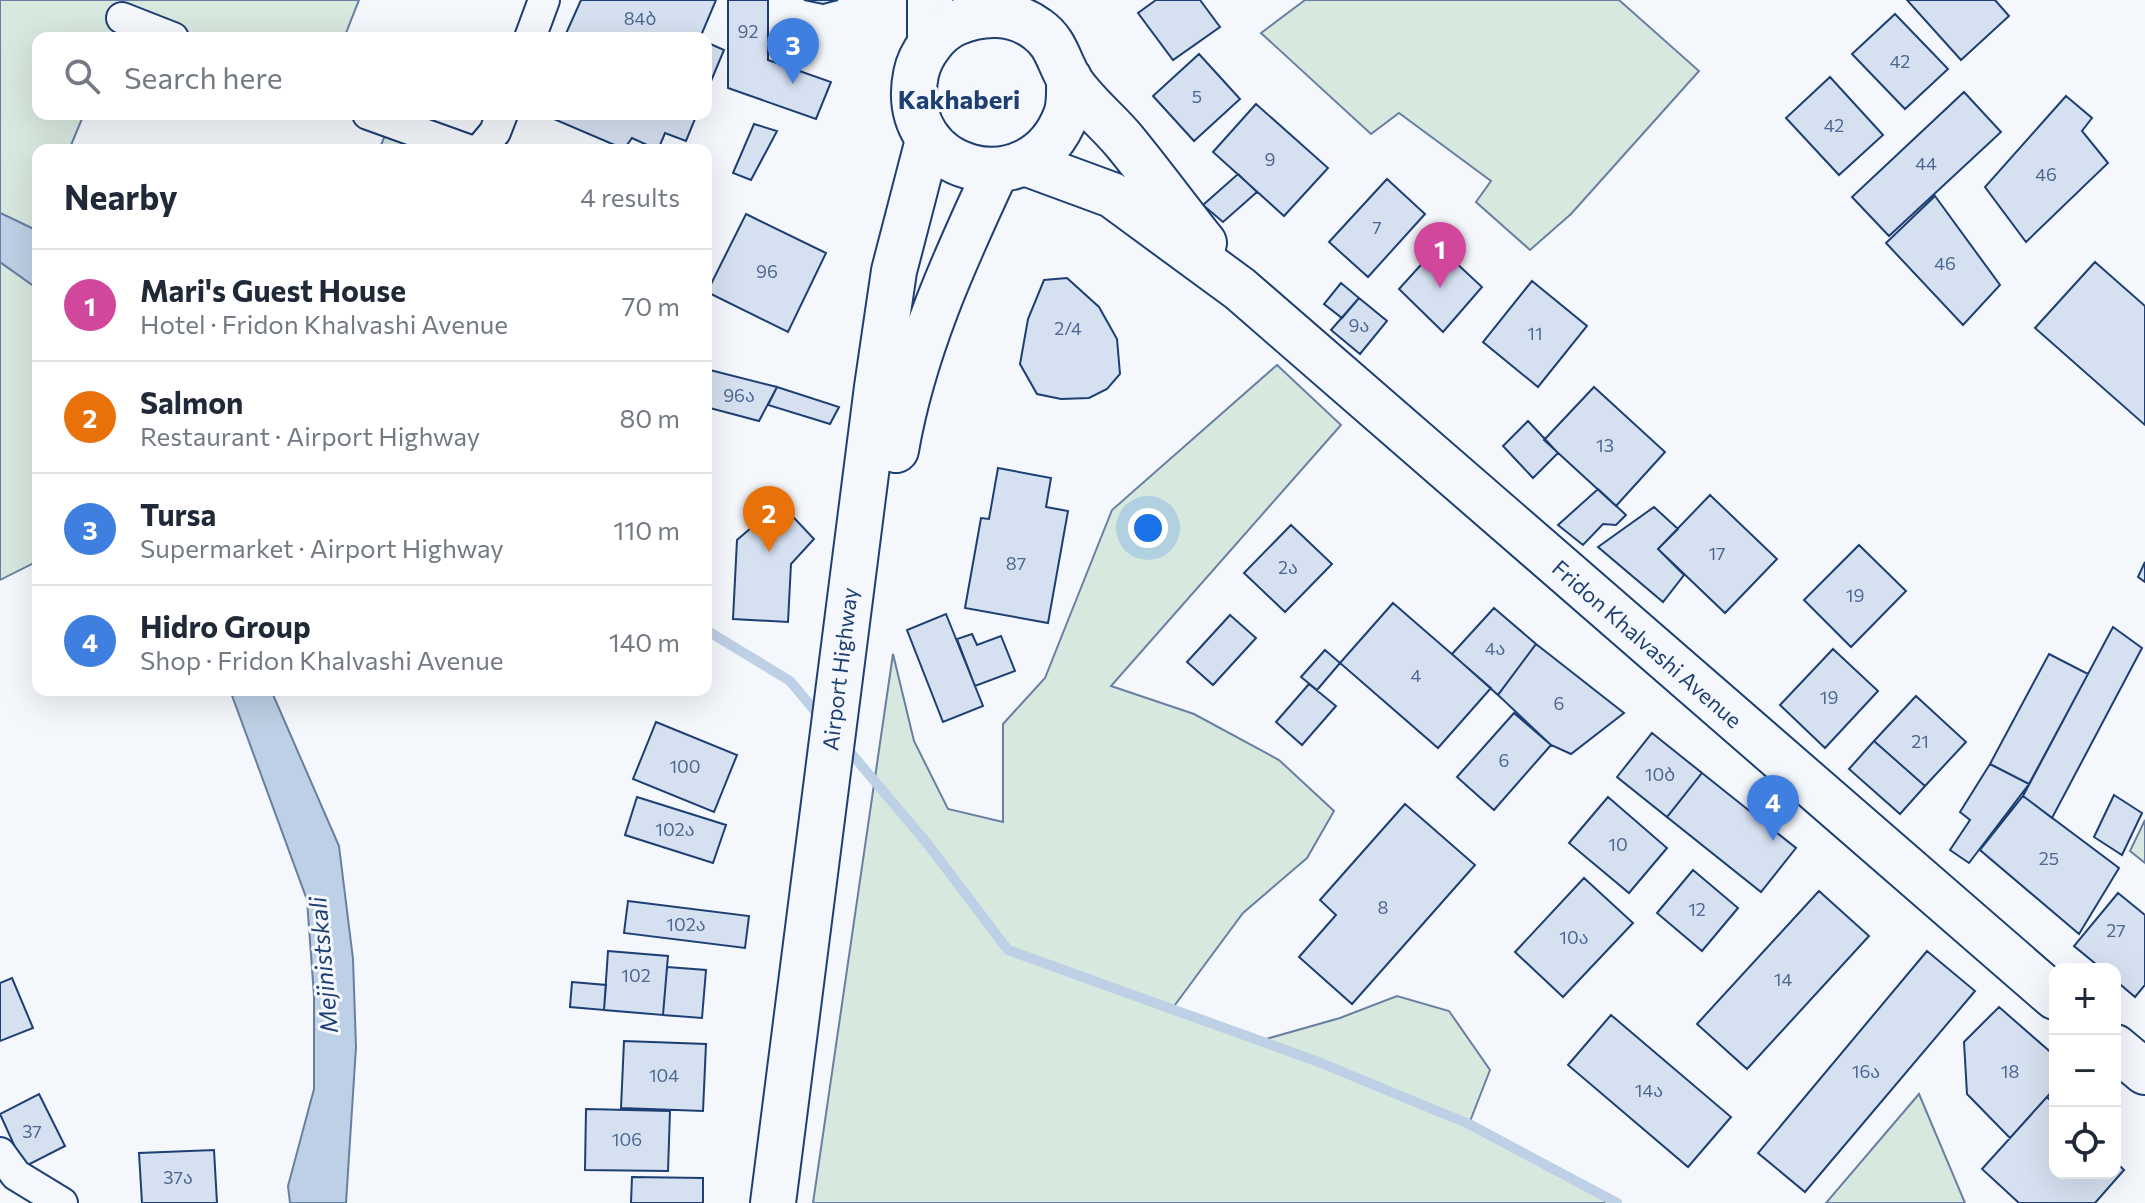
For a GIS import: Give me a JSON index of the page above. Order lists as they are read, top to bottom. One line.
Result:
{"streets":{"main road":["Fridon Khalvashi Avenue","Airport Highway"]},"districts":["Kakhaberi"],"water":["Mejinistskali"],"house_numbers":["84ბ","92","42","5","42","9","44","46","7","46","96","9ა","2/4","11","96ა","13","17","87","2ა","19","4ა","4","19","6","21","6","100","10ბ","102ა","10","25","8","12","102ა","27","10ა","102","14","16ა","18","104","14ა","37","106","37ა"],"page":{"pins":["3","1","2","4"],"search":"Search here","heading":["Nearby","4 results"],"list":[{"mark":"1","name":"Mari's Guest House","note":"Hotel · Fridon Khalvashi Avenue","value":"70 m"},{"mark":"2","name":"Salmon","note":"Restaurant · Airport Highway","value":"80 m"},{"mark":"3","name":"Tursa","note":"Supermarket · Airport Highway","value":"110 m"},{"mark":"4","name":"Hidro Group","note":"Shop · Fridon Khalvashi Avenue","value":"140 m"}],"map_buttons":["+","−"]}}
